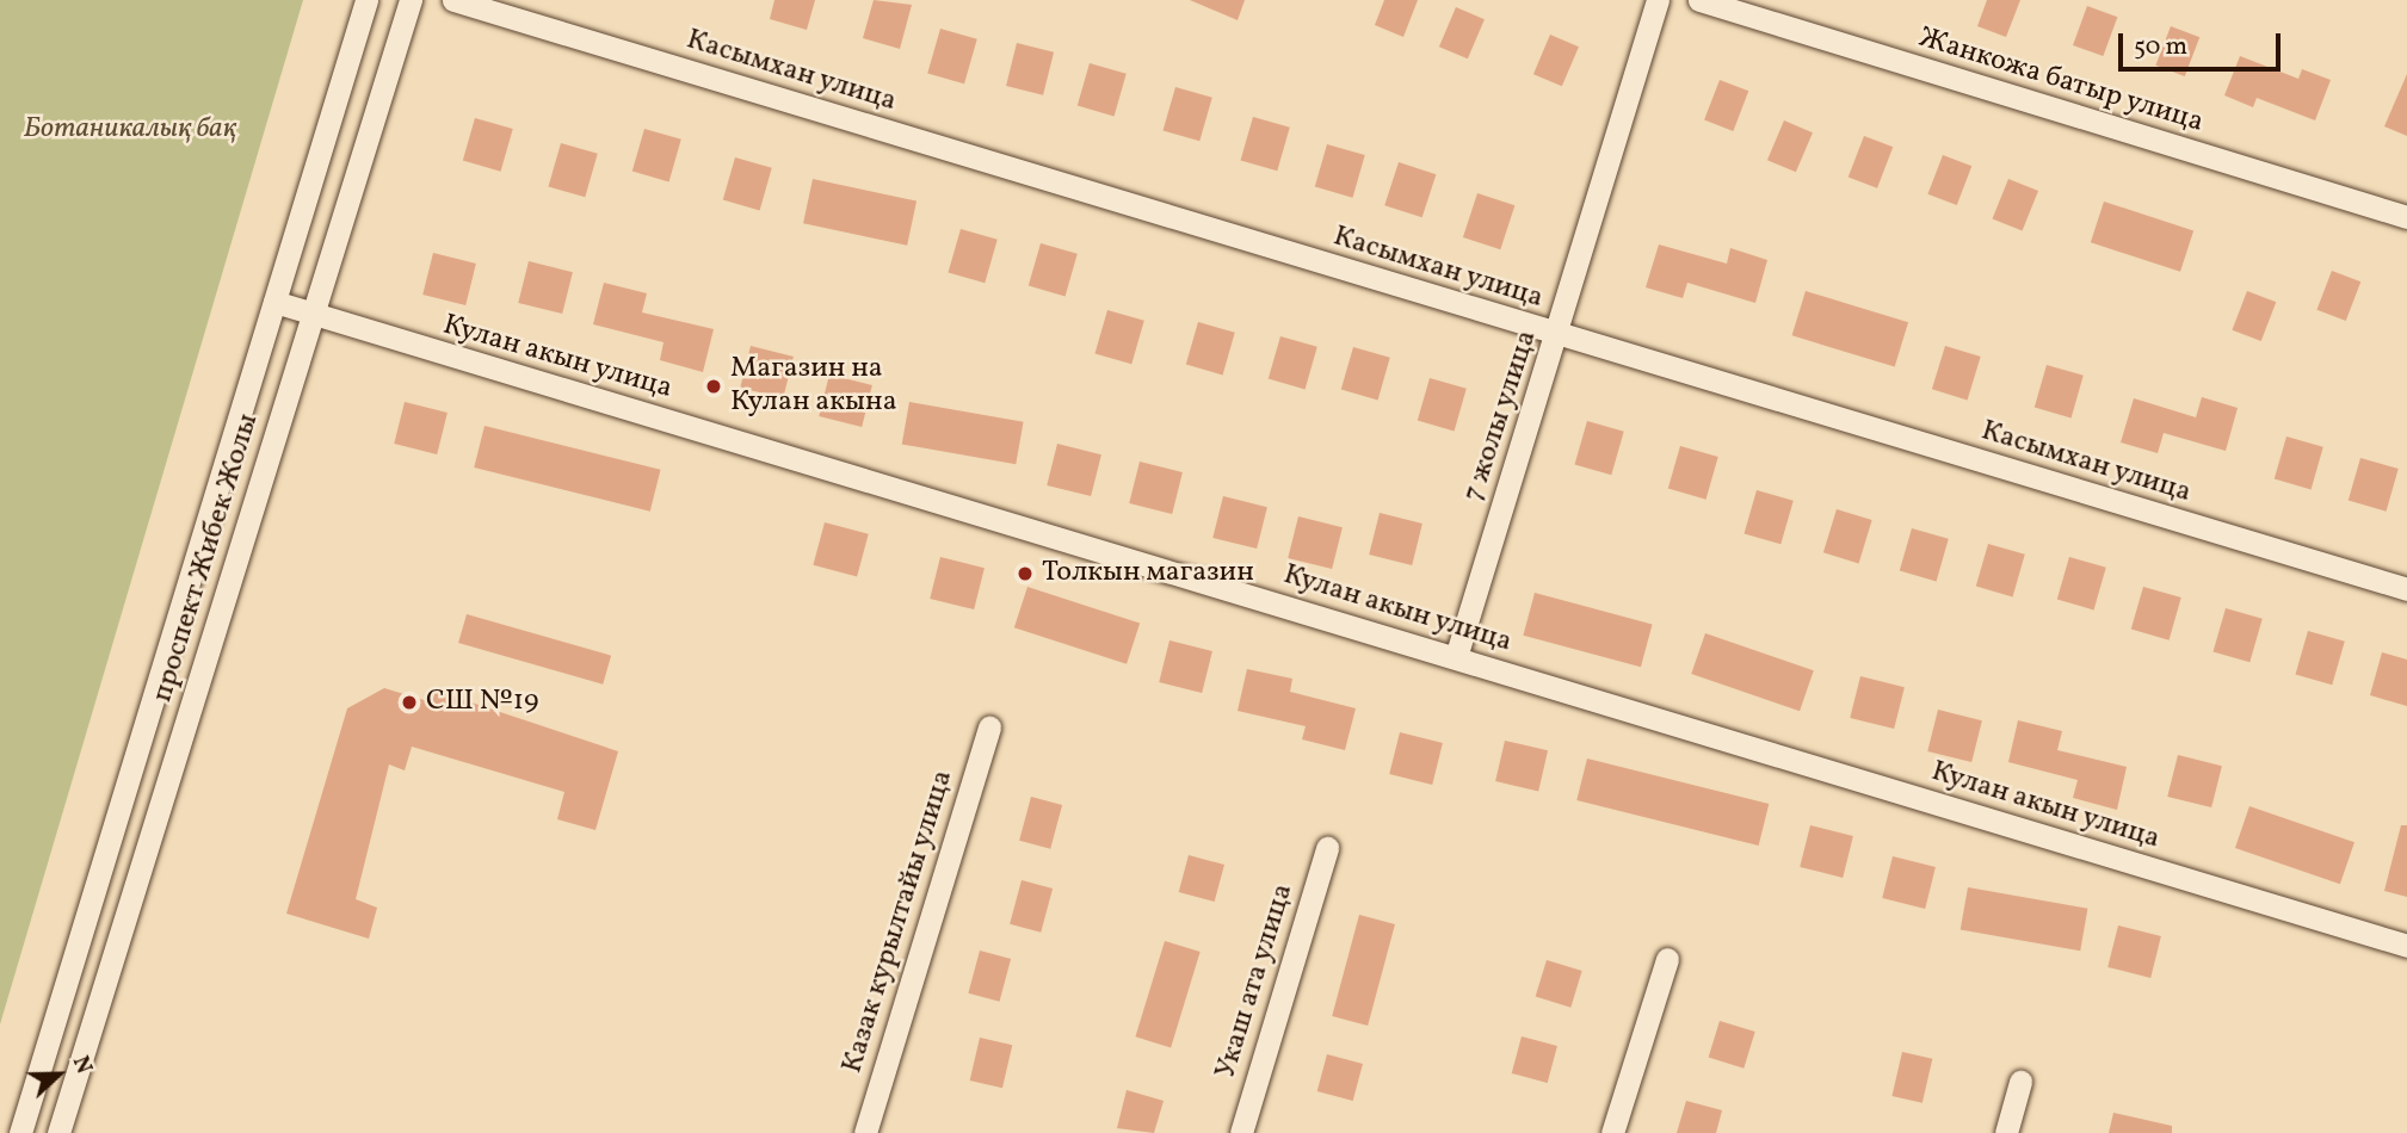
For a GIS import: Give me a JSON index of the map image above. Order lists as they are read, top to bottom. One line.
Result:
{"streets":{"street":["Касымхан улица","Жанкожа батыр улица","Кулан акын улица","7 жолы улица","проспект Жибек Жолы","Казак курылтайы улица","Укаш ата улица"]},"crossings":[["Касымхан улица","7 жолы улица"],["Кулан акын улица","7 жолы улица"],["Кулан акын улица","проспект Жибек Жолы"]],"parks":["Ботаникалық бақ"],"places":["Магазин на Кулан акына","Толкын магазин","СШ №19"],"scale_bar":"50 m","north":"right"}
